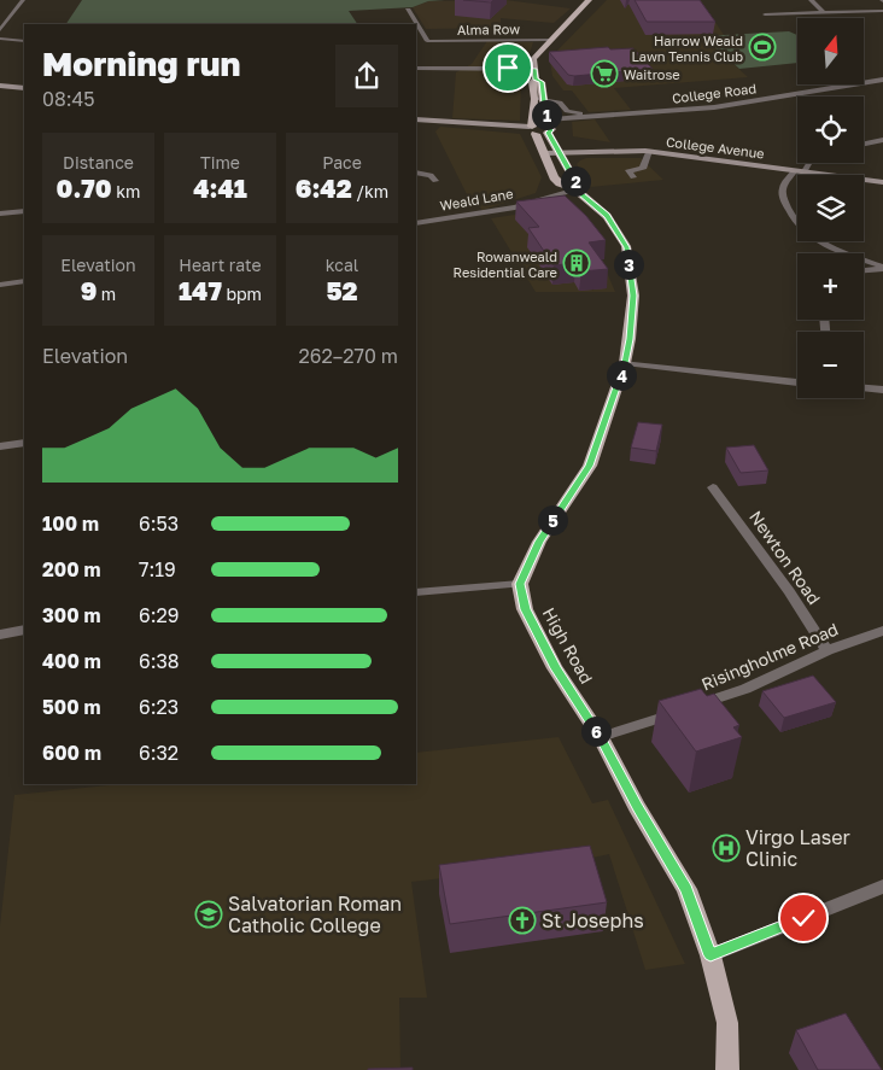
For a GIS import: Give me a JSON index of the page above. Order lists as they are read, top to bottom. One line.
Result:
{"streets":{"main road":["High Road"],"street":["Alma Row","College Road","College Avenue","Weald Lane","Newton Road","Risingholme Road"]},"crossings":[["Newton Road","Risingholme Road"],["High Road","Risingholme Road"]],"places":{"sports":["Harrow Weald Lawn Tennis Club"],"supermarket":["Waitrose"],"building":["Rowanweald Residential Care"],"hospital":["Virgo Laser Clinic"],"school or university":["Salvatorian Roman Catholic College"],"church":["St Josephs"]},"north":"top","page":{"map_buttons":["+","−"],"heading":["Morning run","08:45"],"pins":["1","2","3","4","5","6"],"stats":[["Distance","0.70 km"],["Time","4:41"],["Pace","6:42 /km"],["Elevation","9 m"],["Heart rate","147 bpm"],["kcal","52"]],"chart":["Elevation","262–270 m"],"list":[{"name":"100 m","note":"6:53"},{"name":"200 m","note":"7:19"},{"name":"300 m","note":"6:29"},{"name":"400 m","note":"6:38"},{"name":"500 m","note":"6:23"},{"name":"600 m","note":"6:32"}]}}
